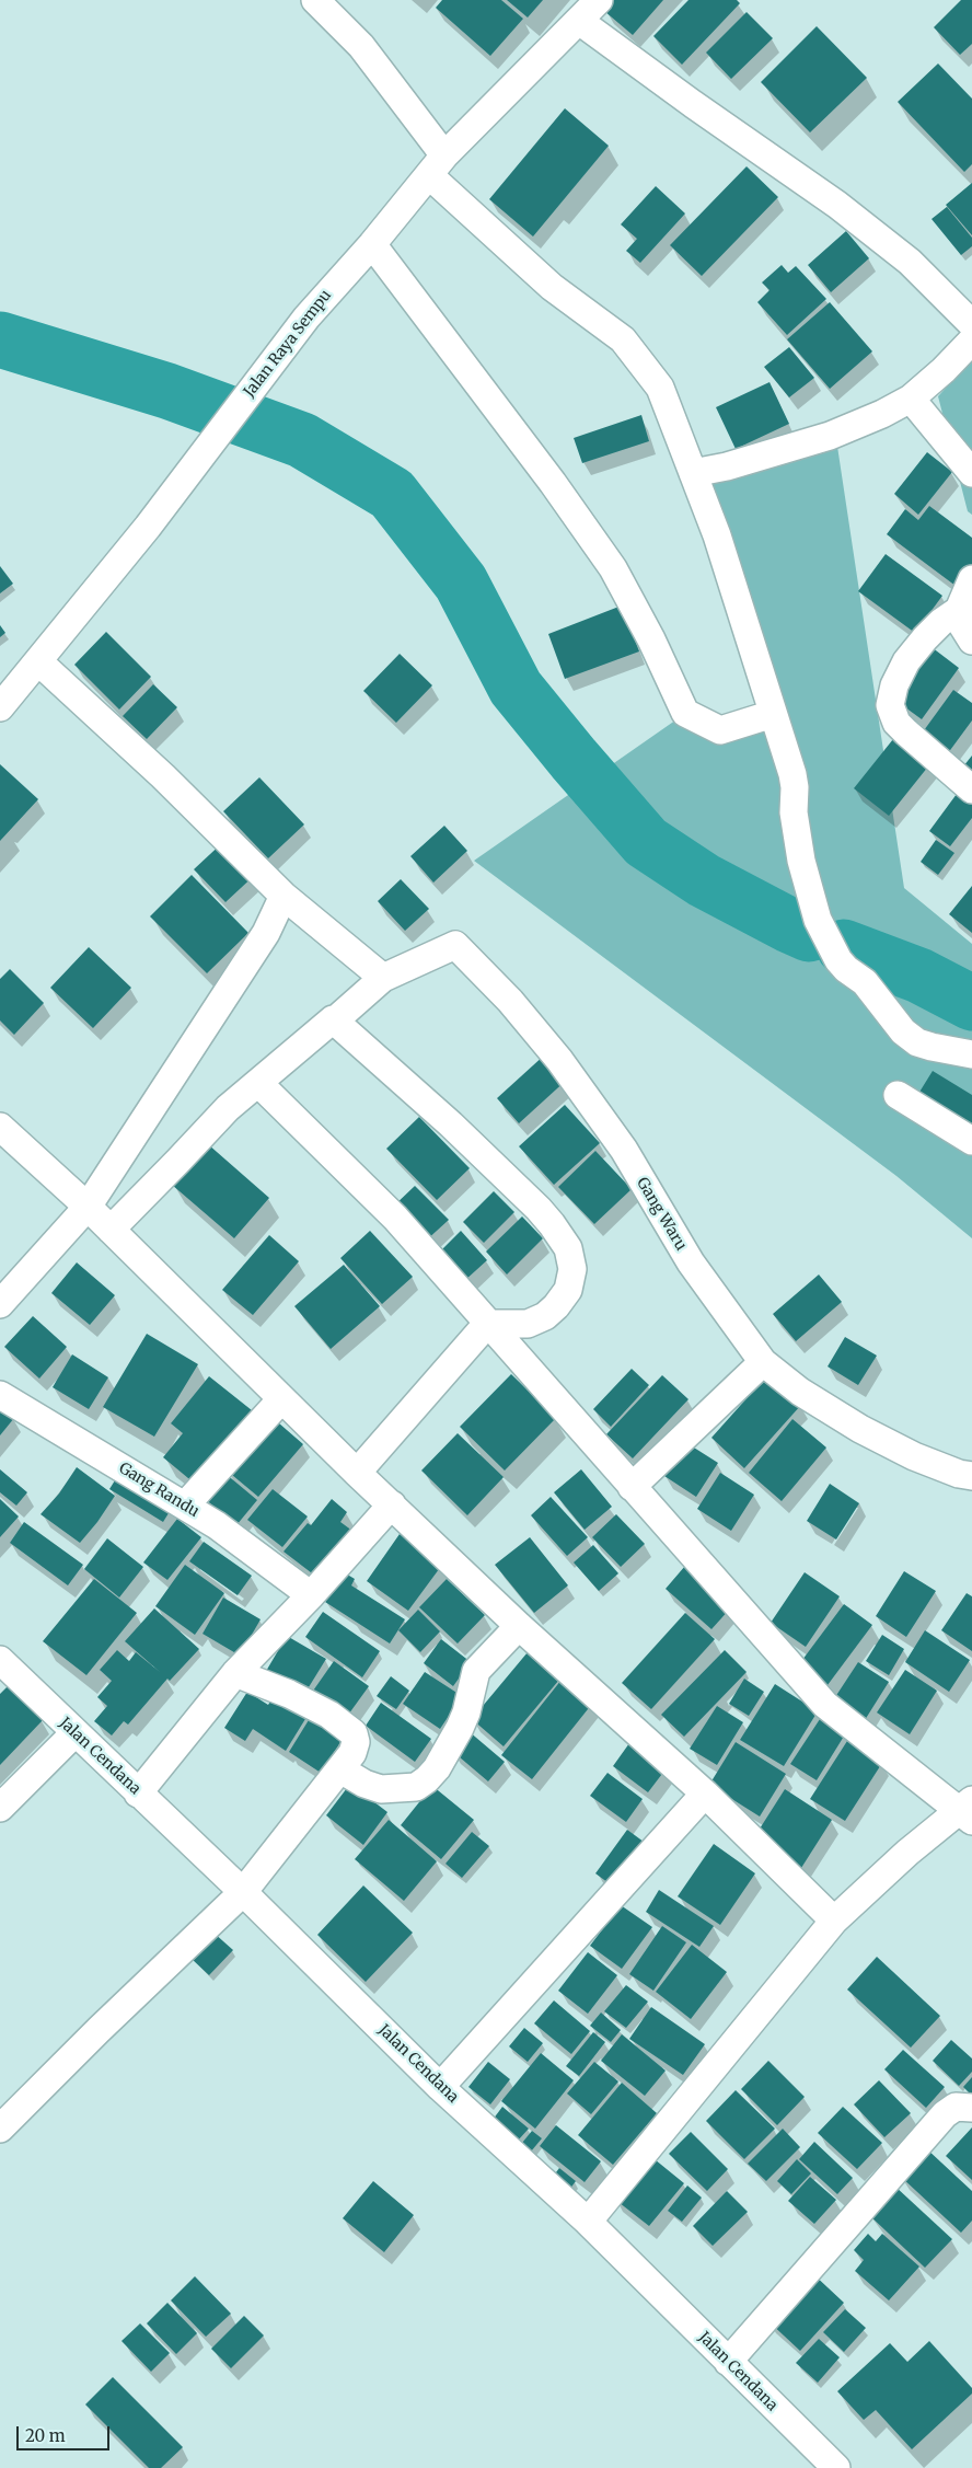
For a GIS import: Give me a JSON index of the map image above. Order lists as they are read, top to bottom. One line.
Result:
{"streets":{"street":["Jalan Raya Sempu","Gang Waru","Gang Randu","Jalan Cendana"]},"scale_bar":"20 m"}
